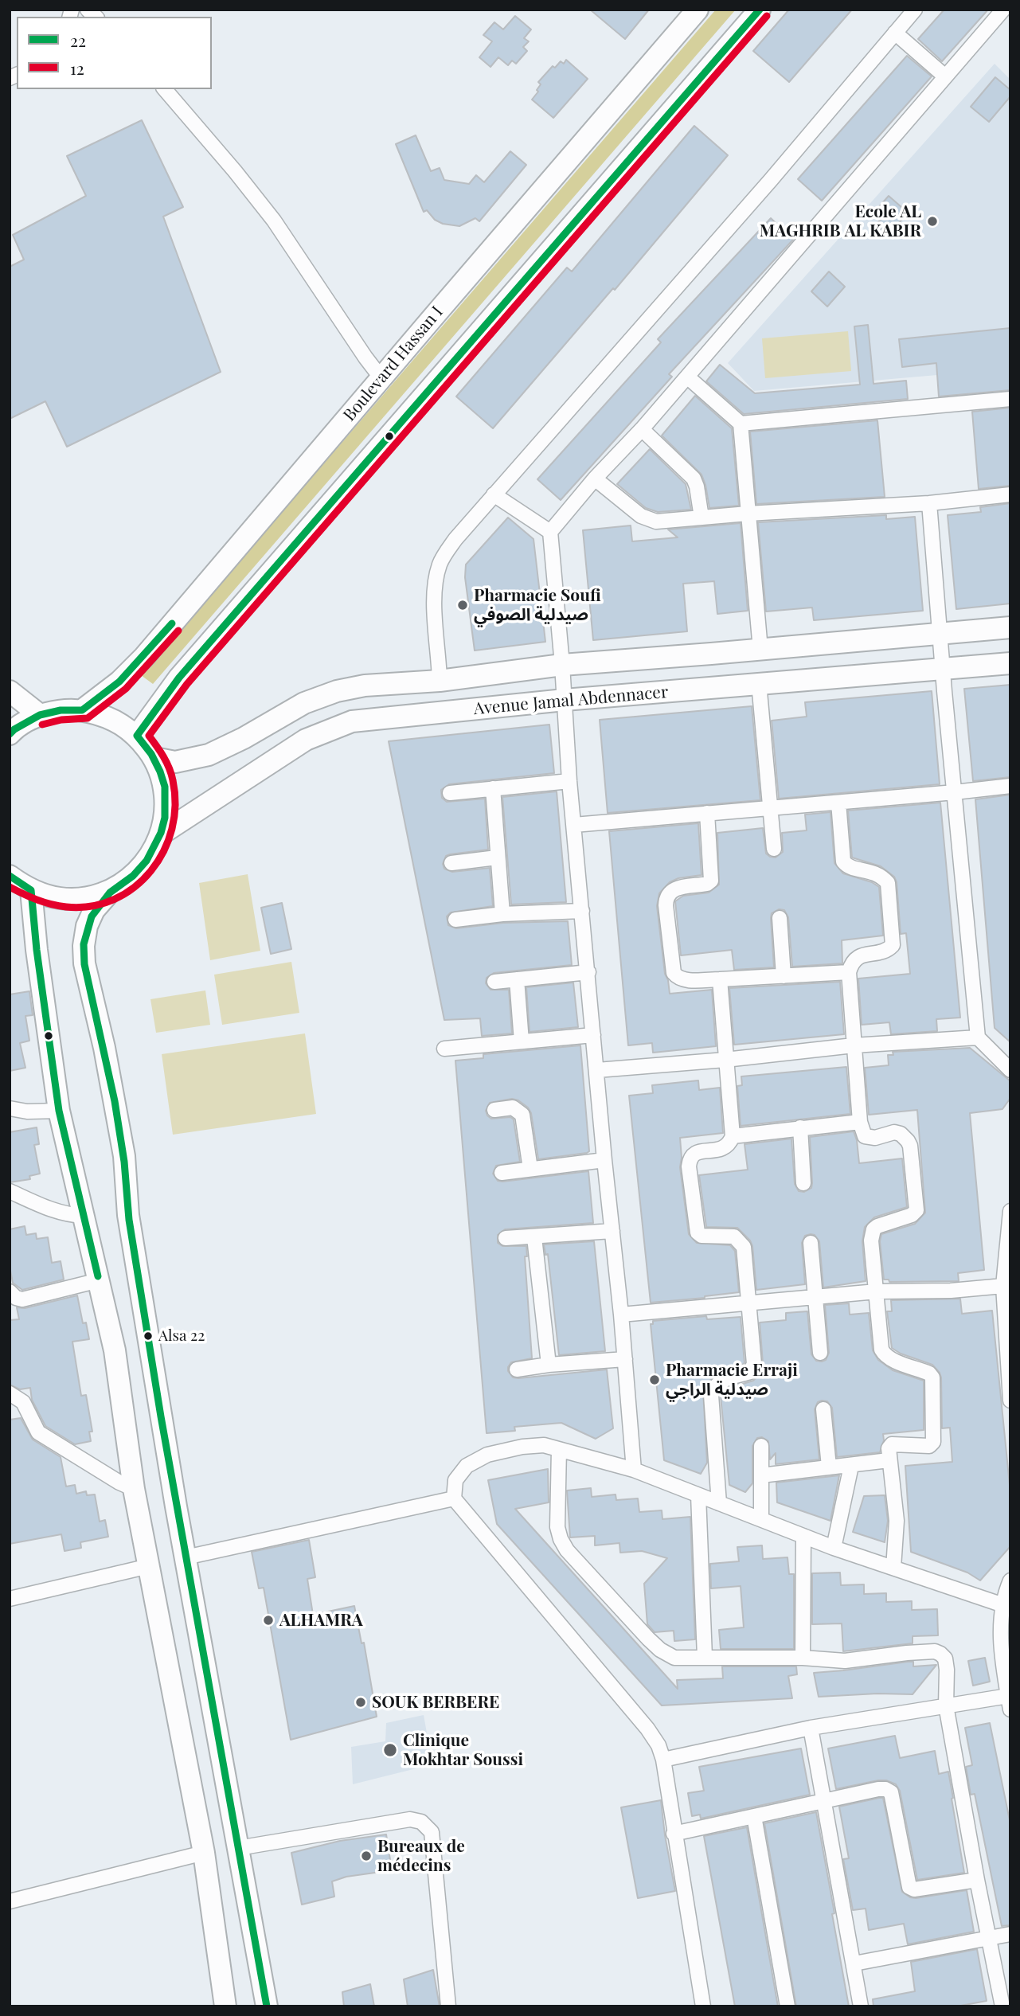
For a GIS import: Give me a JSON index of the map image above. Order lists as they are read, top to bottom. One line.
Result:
{"streets":{"street":["Boulevard Hassan I","Avenue Jamal Abdennacer"]},"places":["Ecole AL MAGHRIB AL KABIR","Pharmacie Soufi صيدلية الصوفي","Alsa 22","Pharmacie Erraji صيدلية الراجي","ALHAMRA","SOUK BERBERE","Clinique Mokhtar Soussi","Bureaux de médecins"],"lines":["transit line 22","transit line 12"],"legend":["22","12"]}
